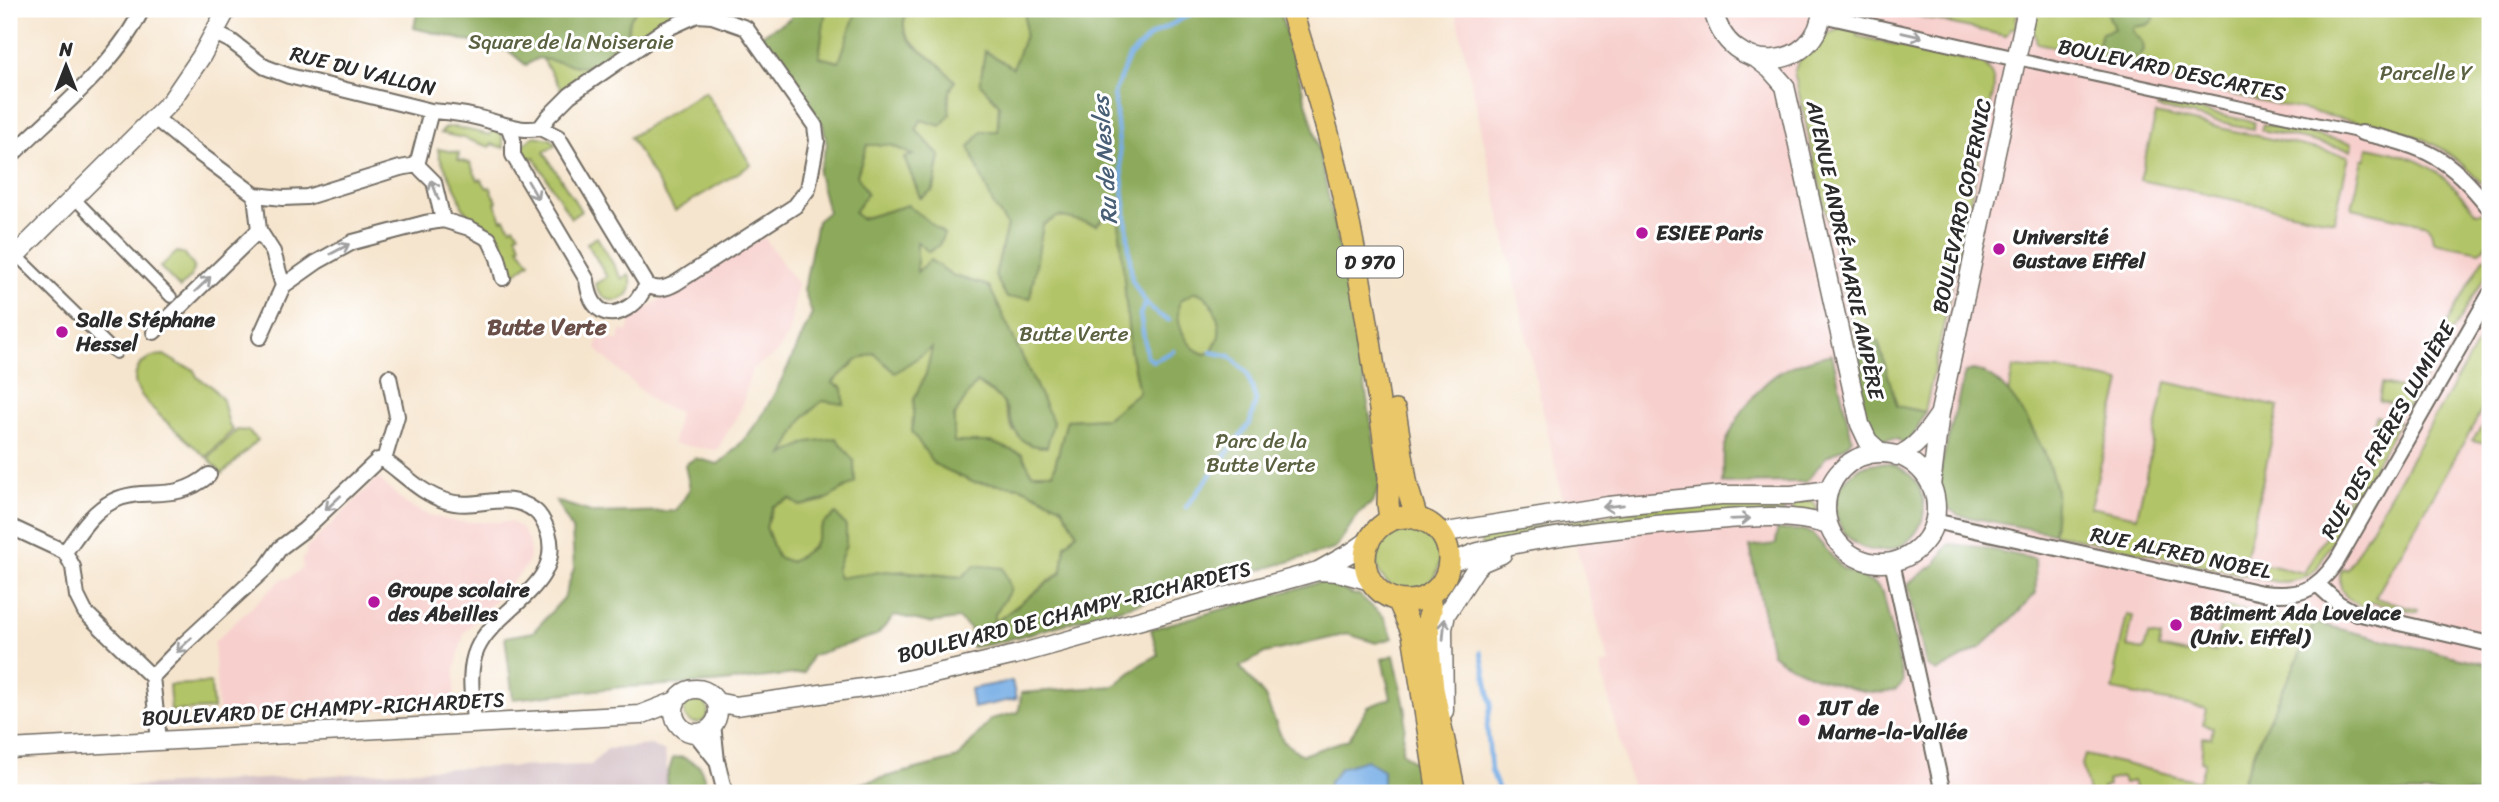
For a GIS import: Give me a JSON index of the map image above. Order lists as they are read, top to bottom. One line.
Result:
{"streets":{"main road":["D 970"],"street":["BOULEVARD DESCARTES","RUE DU VALLON","BOULEVARD COPERNIC","AVENUE ANDRÉ-MARIE AMPÈRE","RUE DES FRÈRES LUMIÈRE","RUE ALFRED NOBEL","BOULEVARD DE CHAMPY-RICHARDETS"]},"crossings":[["BOULEVARD DESCARTES","BOULEVARD COPERNIC"],["BOULEVARD DESCARTES","AVENUE ANDRÉ-MARIE AMPÈRE"],["BOULEVARD COPERNIC","AVENUE ANDRÉ-MARIE AMPÈRE"],["BOULEVARD COPERNIC","RUE ALFRED NOBEL"],["AVENUE ANDRÉ-MARIE AMPÈRE","RUE ALFRED NOBEL"],["D 970","BOULEVARD DE CHAMPY-RICHARDETS"],["RUE DES FRÈRES LUMIÈRE","RUE ALFRED NOBEL"]],"districts":["Butte Verte"],"water":["Ru de Nesles"],"parks":["Square de la Noiseraie","Parcelle Y","Butte Verte","Parc de la Butte Verte"],"places":["ESIEE Paris","Université Gustave Eiffel","Salle Stéphane Hessel","Groupe scolaire des Abeilles","Bâtiment Ada Lovelace (Univ. Eiffel)","IUT de Marne-la-Vallée"],"north":"top"}
